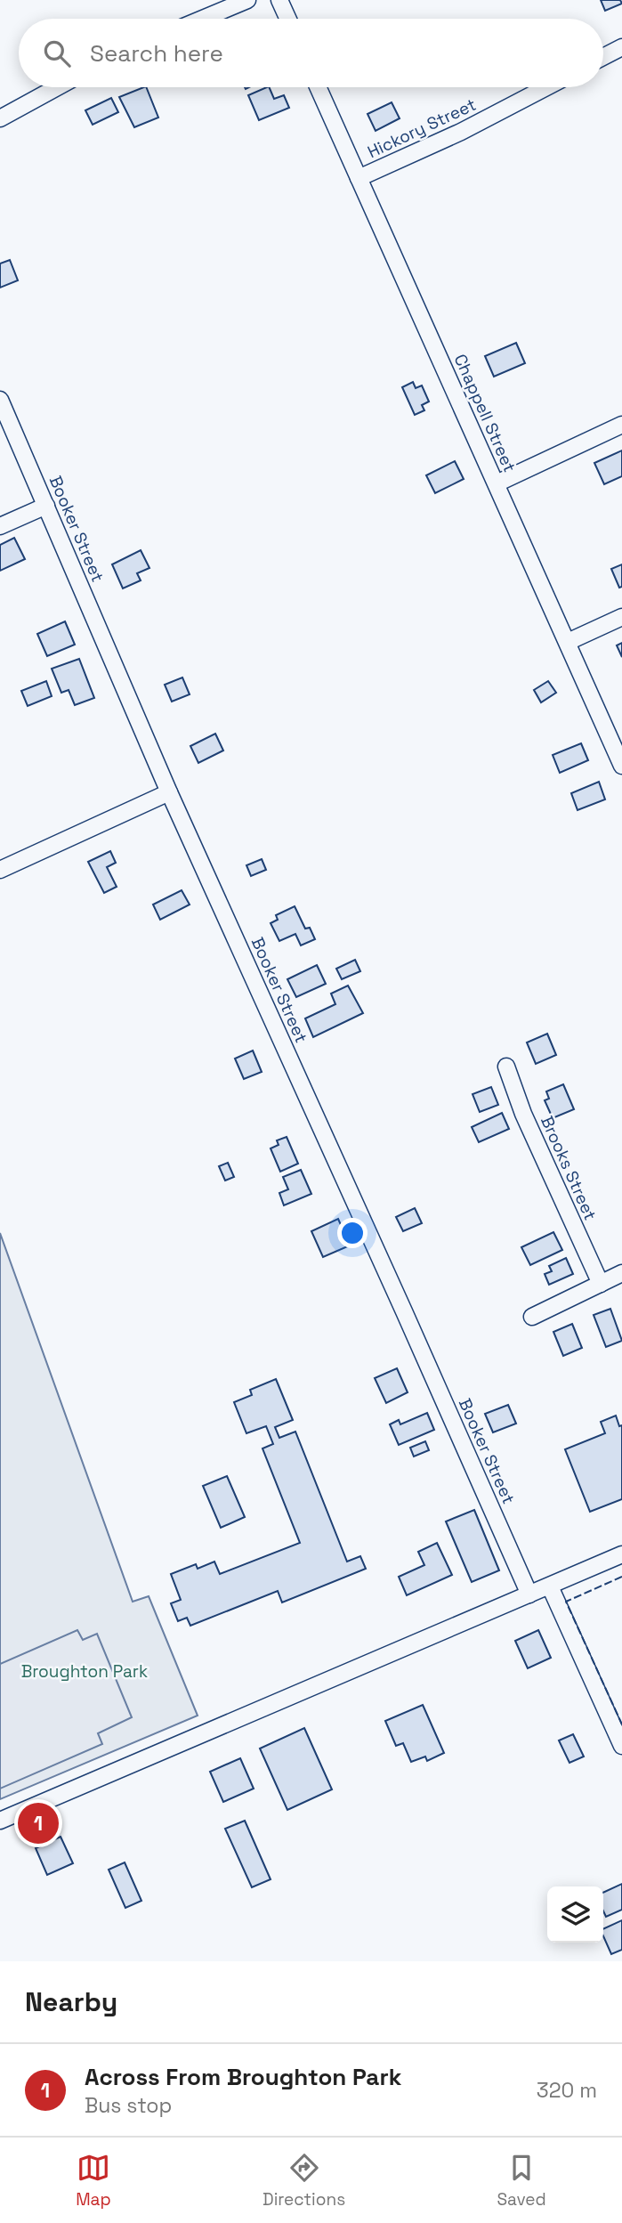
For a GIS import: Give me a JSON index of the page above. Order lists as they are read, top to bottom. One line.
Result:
{"streets":{"street":["Hickory Street","Chappell Street","Booker Street","Brooks Street"]},"crossings":[["Hickory Street","Chappell Street"]],"parks":["Broughton Park"],"page":{"search":"Search here","pins":"1","heading":"Nearby","list":[{"mark":"1","name":"Across From Broughton Park","note":"Bus stop","value":"320 m"}],"nav":["Map","Directions","Saved"]}}
